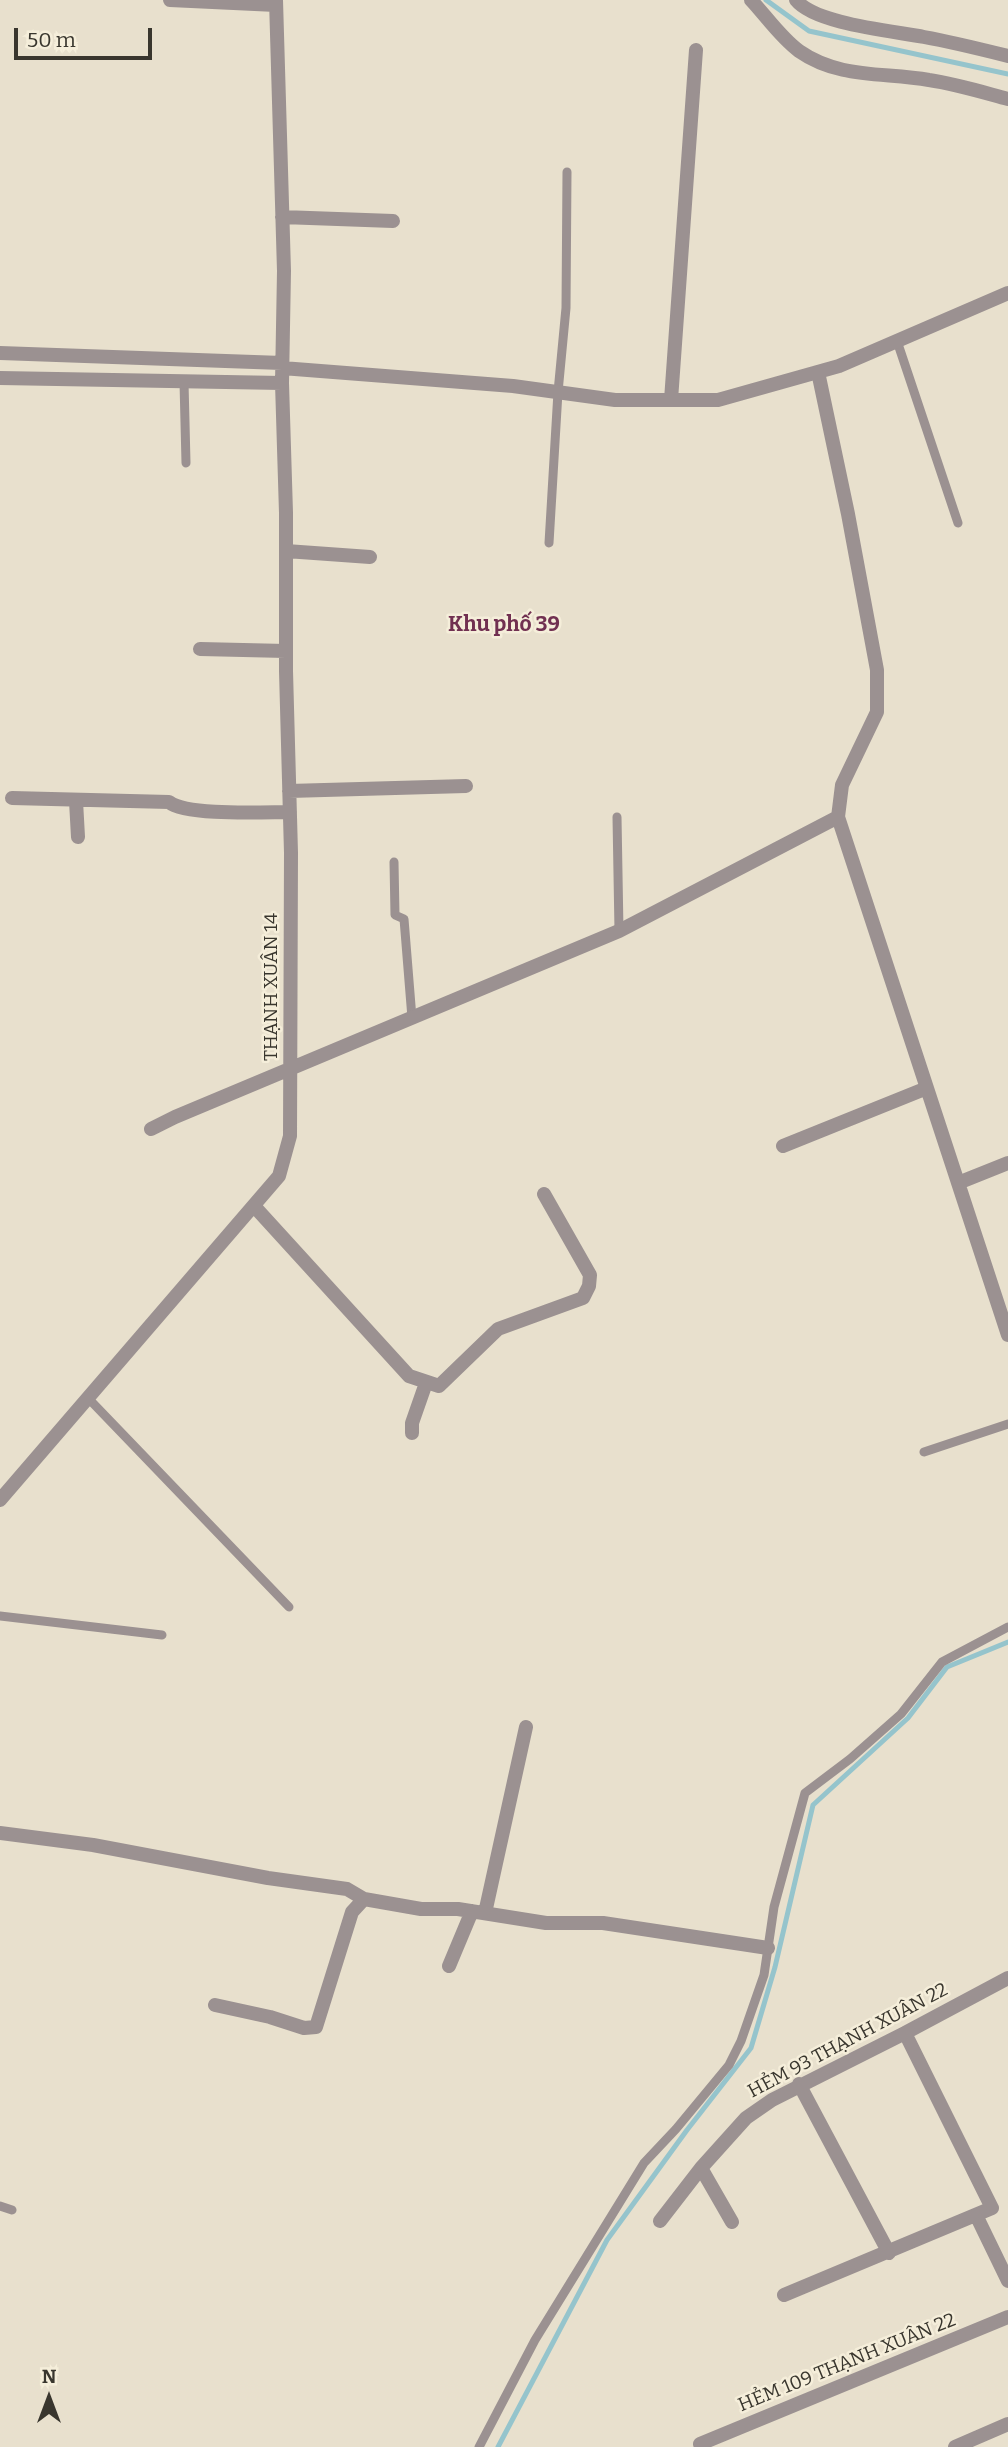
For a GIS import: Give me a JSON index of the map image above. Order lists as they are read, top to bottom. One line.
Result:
{"streets":{"street":["THẠNH XUÂN 14","HẺM 93 THẠNH XUÂN 22","HẺM 109 THẠNH XUÂN 22"]},"districts":["Khu phố 39"],"scale_bar":"50 m","north":"top"}
